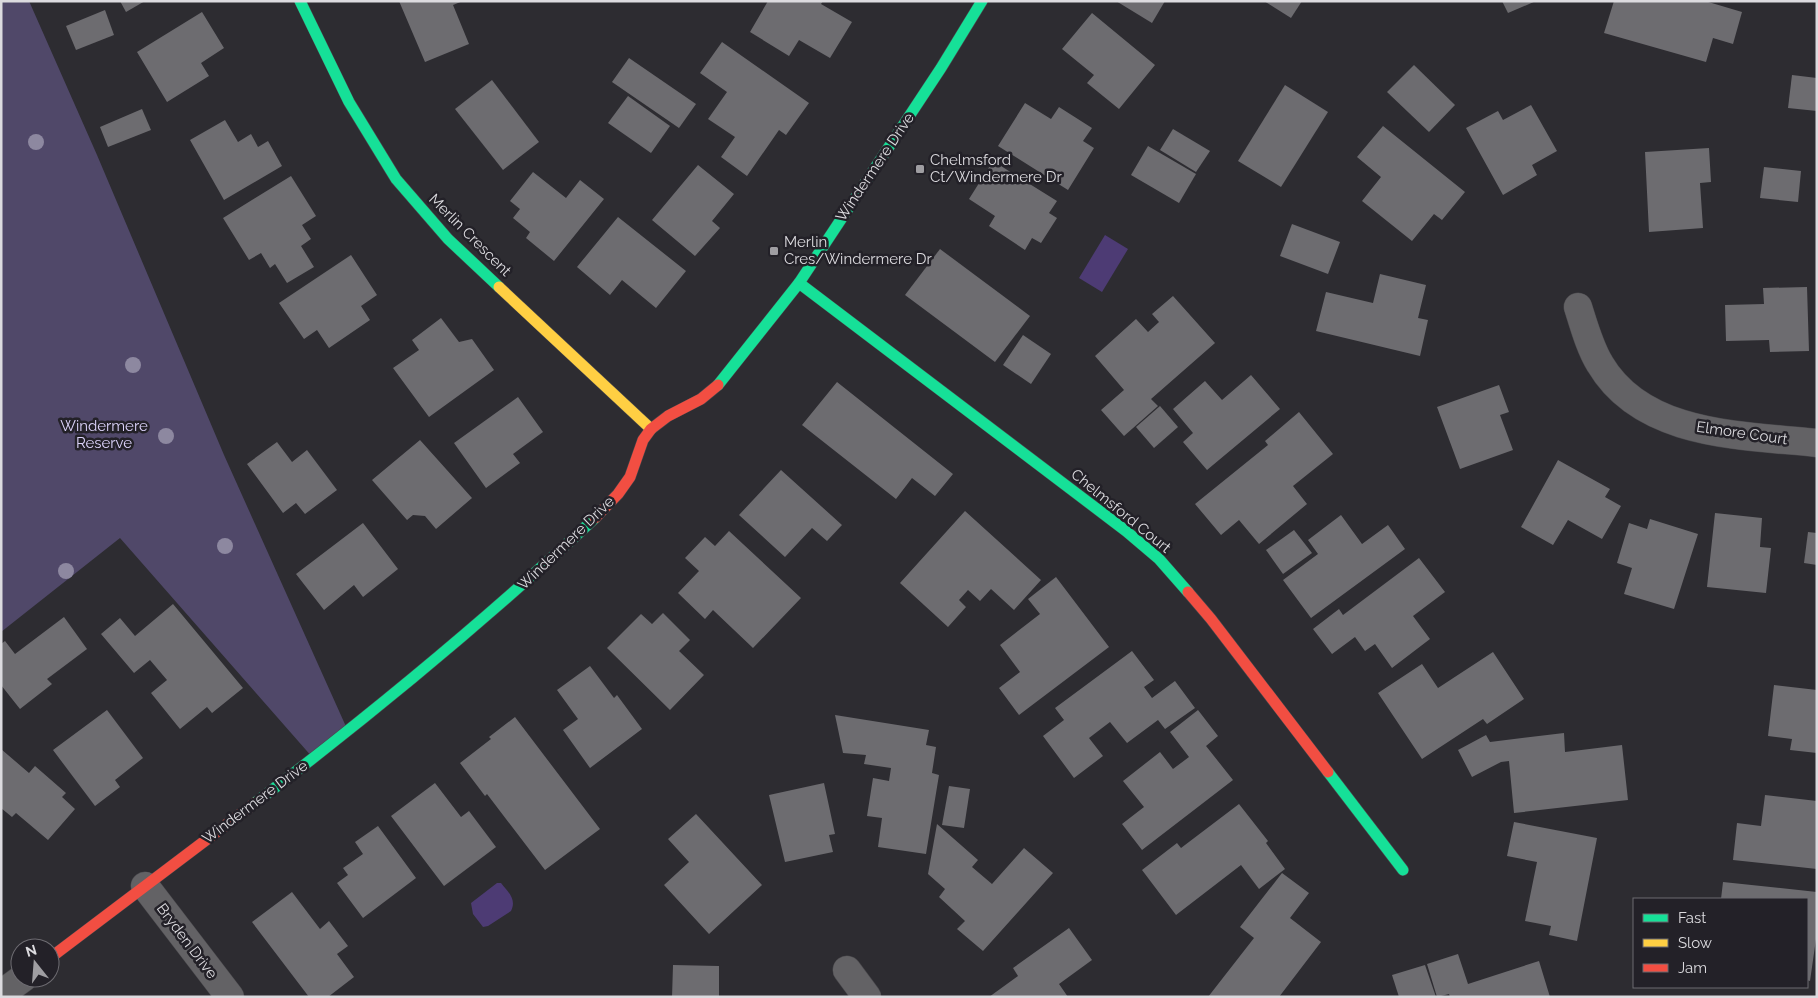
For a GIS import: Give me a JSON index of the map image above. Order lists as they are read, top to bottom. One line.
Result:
{"streets":{"street":["Windermere Drive","Merlin Crescent","Elmore Court","Chelmsford Court","Bryden Drive"]},"crossings":[["Windermere Drive","Merlin Crescent"],["Windermere Drive","Chelmsford Court"],["Windermere Drive","Bryden Drive"]],"parks":["Windermere Reserve"],"places":{"transit":["Chelmsford Ct/Windermere Dr","Merlin Cres/Windermere Dr"]},"legend":["Fast","Slow","Jam"],"north":"top"}
